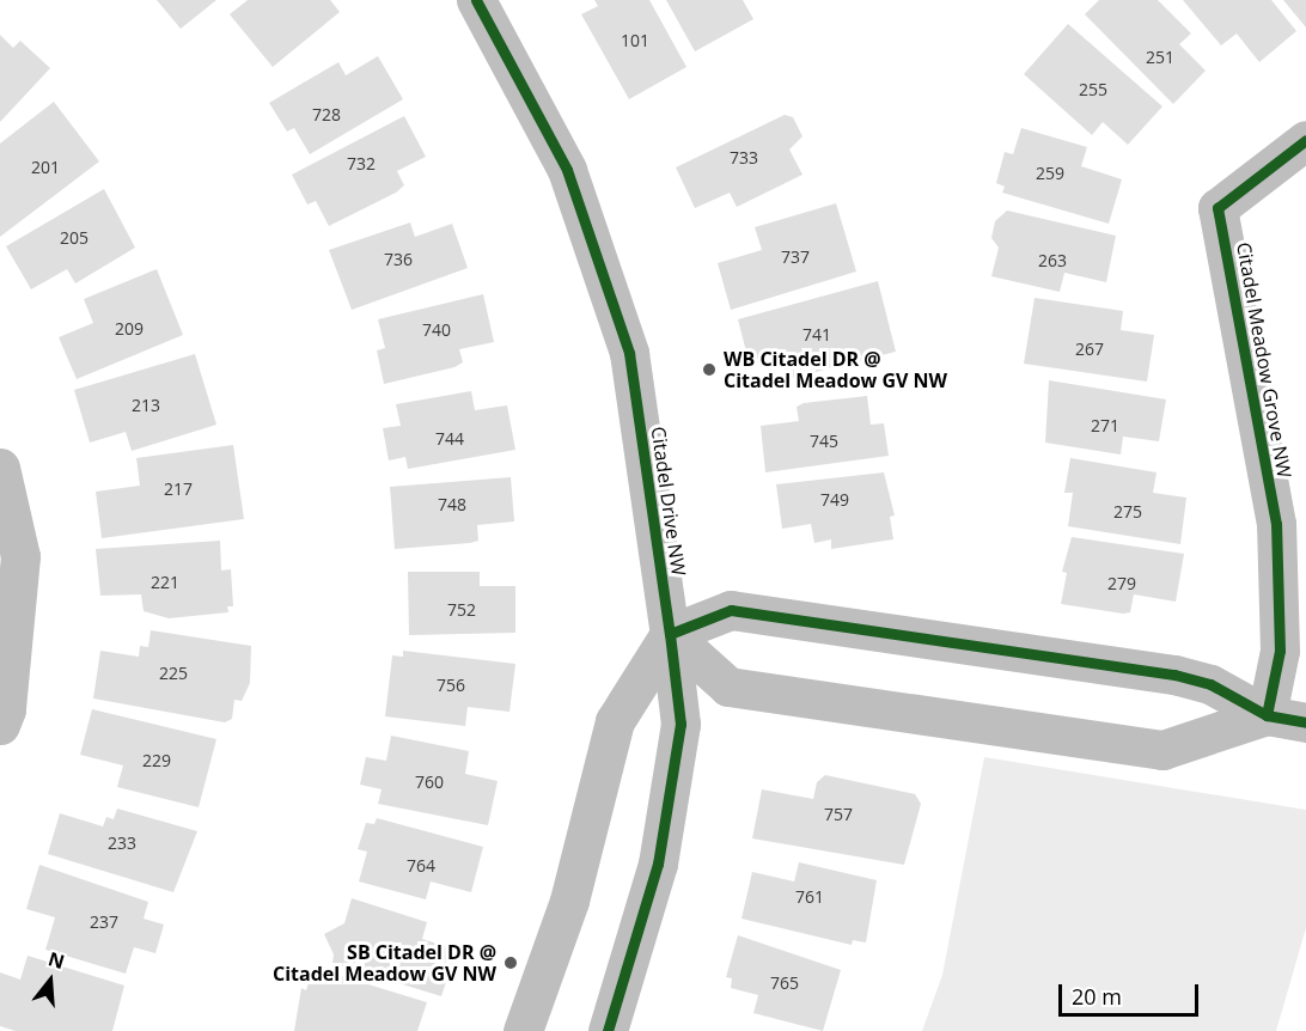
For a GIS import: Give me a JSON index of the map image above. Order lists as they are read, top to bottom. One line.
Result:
{"streets":{"street":["Citadel Meadow Grove NW","Citadel Drive NW"]},"places":["WB Citadel DR @ Citadel Meadow GV NW","SB Citadel DR @ Citadel Meadow GV NW"],"house_numbers":["101","251","255","728","733","732","201","259","205","737","736","263","209","740","741","267","213","271","744","745","217","749","748","275","221","279","752","225","756","229","760","757","233","764","761","237","765"],"scale_bar":"20 m","north":"top"}
